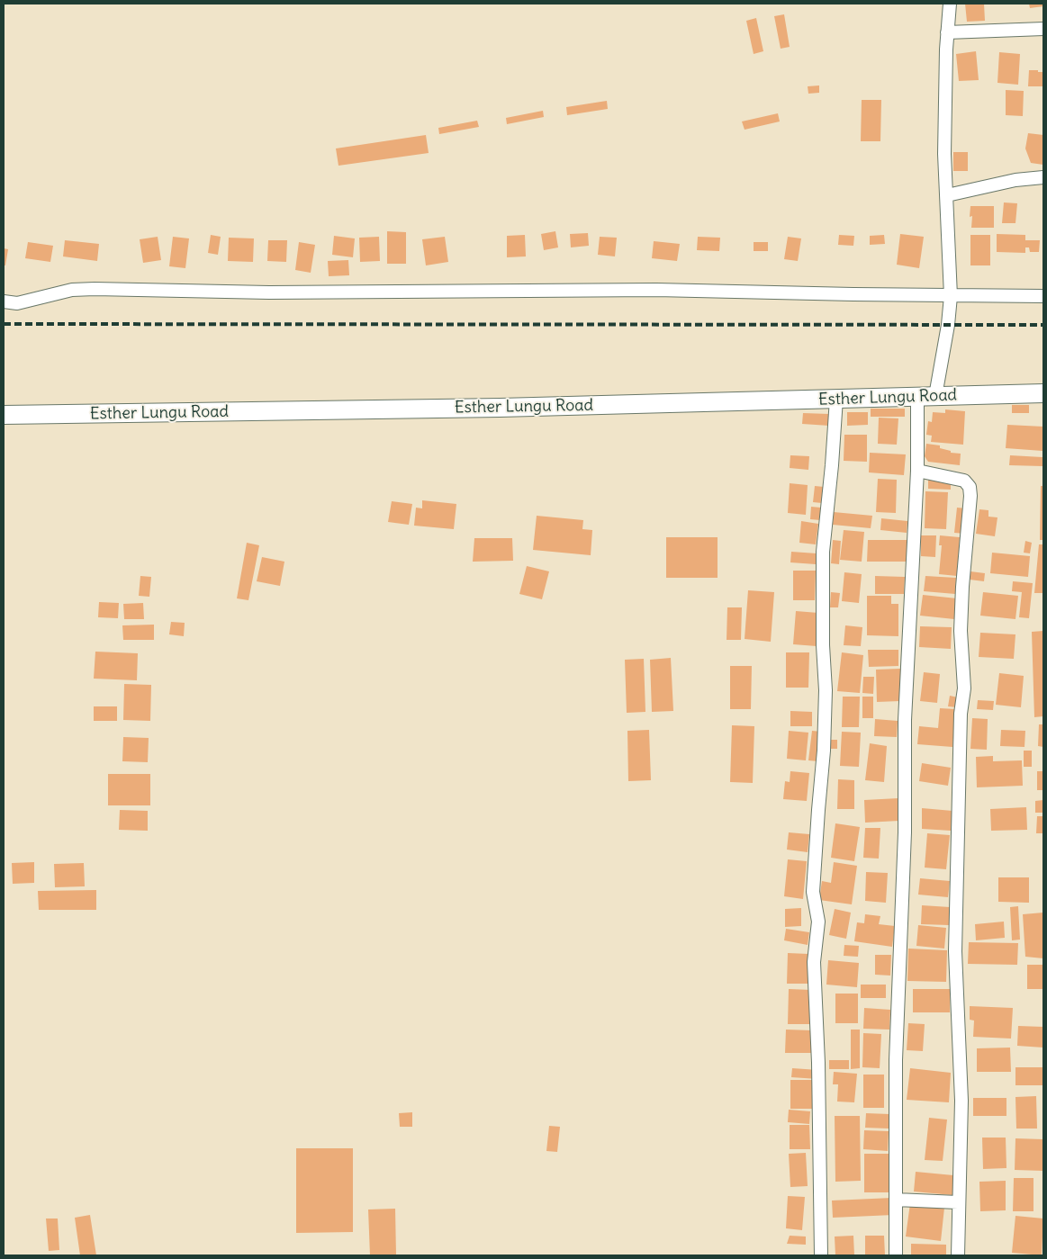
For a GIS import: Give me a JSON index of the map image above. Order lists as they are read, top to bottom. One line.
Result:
{"streets":{"street":["Esther Lungu Road"]}}
